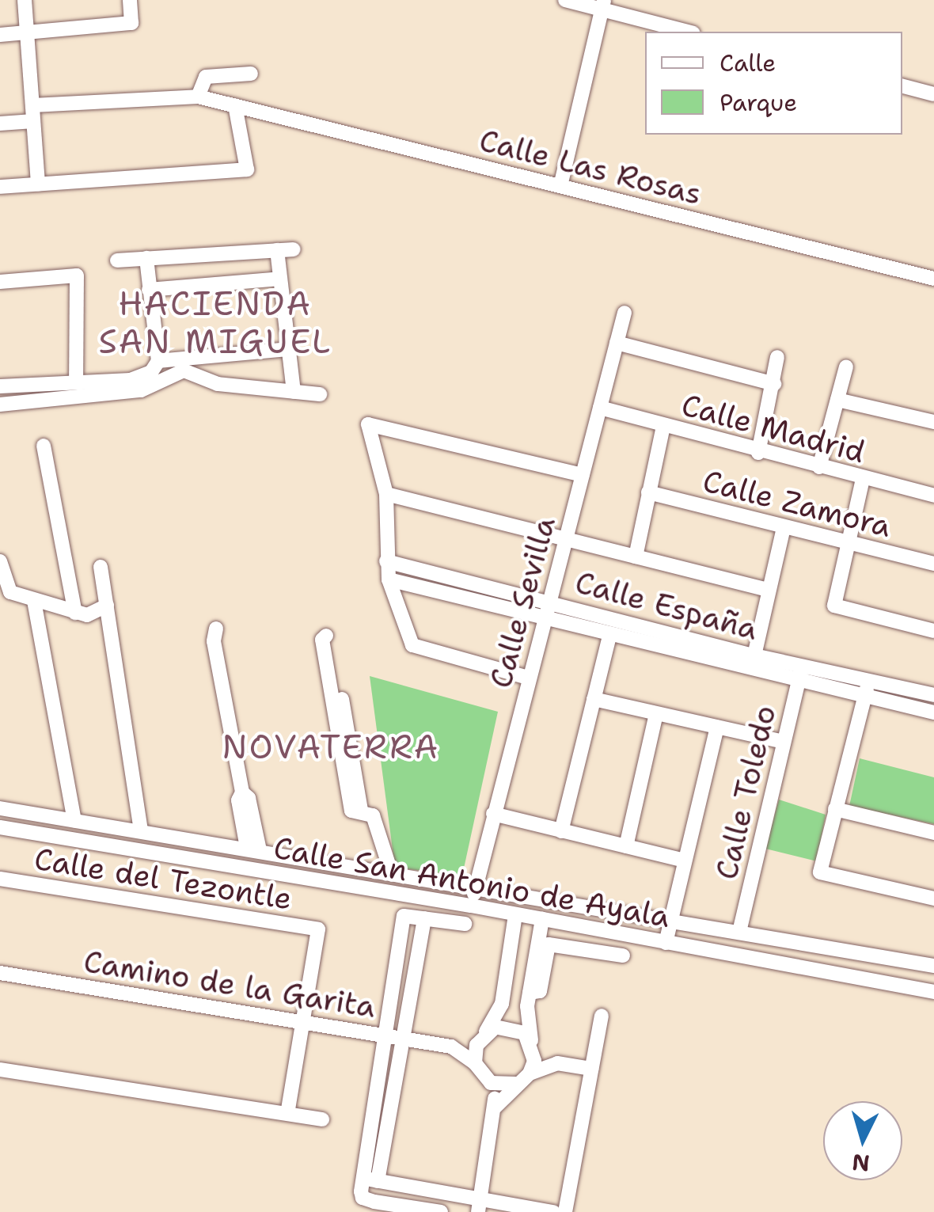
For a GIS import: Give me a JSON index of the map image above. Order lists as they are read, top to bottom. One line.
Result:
{"streets":{"street":["Calle Las Rosas","Calle Madrid","Calle Zamora","Calle Sevilla","Calle España","Calle Toledo","Calle del Tezontle","Calle San Antonio de Ayala","Camino de la Garita"]},"crossings":[["Calle Madrid","Calle Sevilla"],["Calle Sevilla","Calle España"],["Calle Sevilla","Calle San Antonio de Ayala"],["Calle España","Calle Toledo"],["Calle del Tezontle","Camino de la Garita"]],"districts":["HACIENDA SAN MIGUEL","NOVATERRA"],"legend":["Calle","Parque"],"north":"bottom"}
